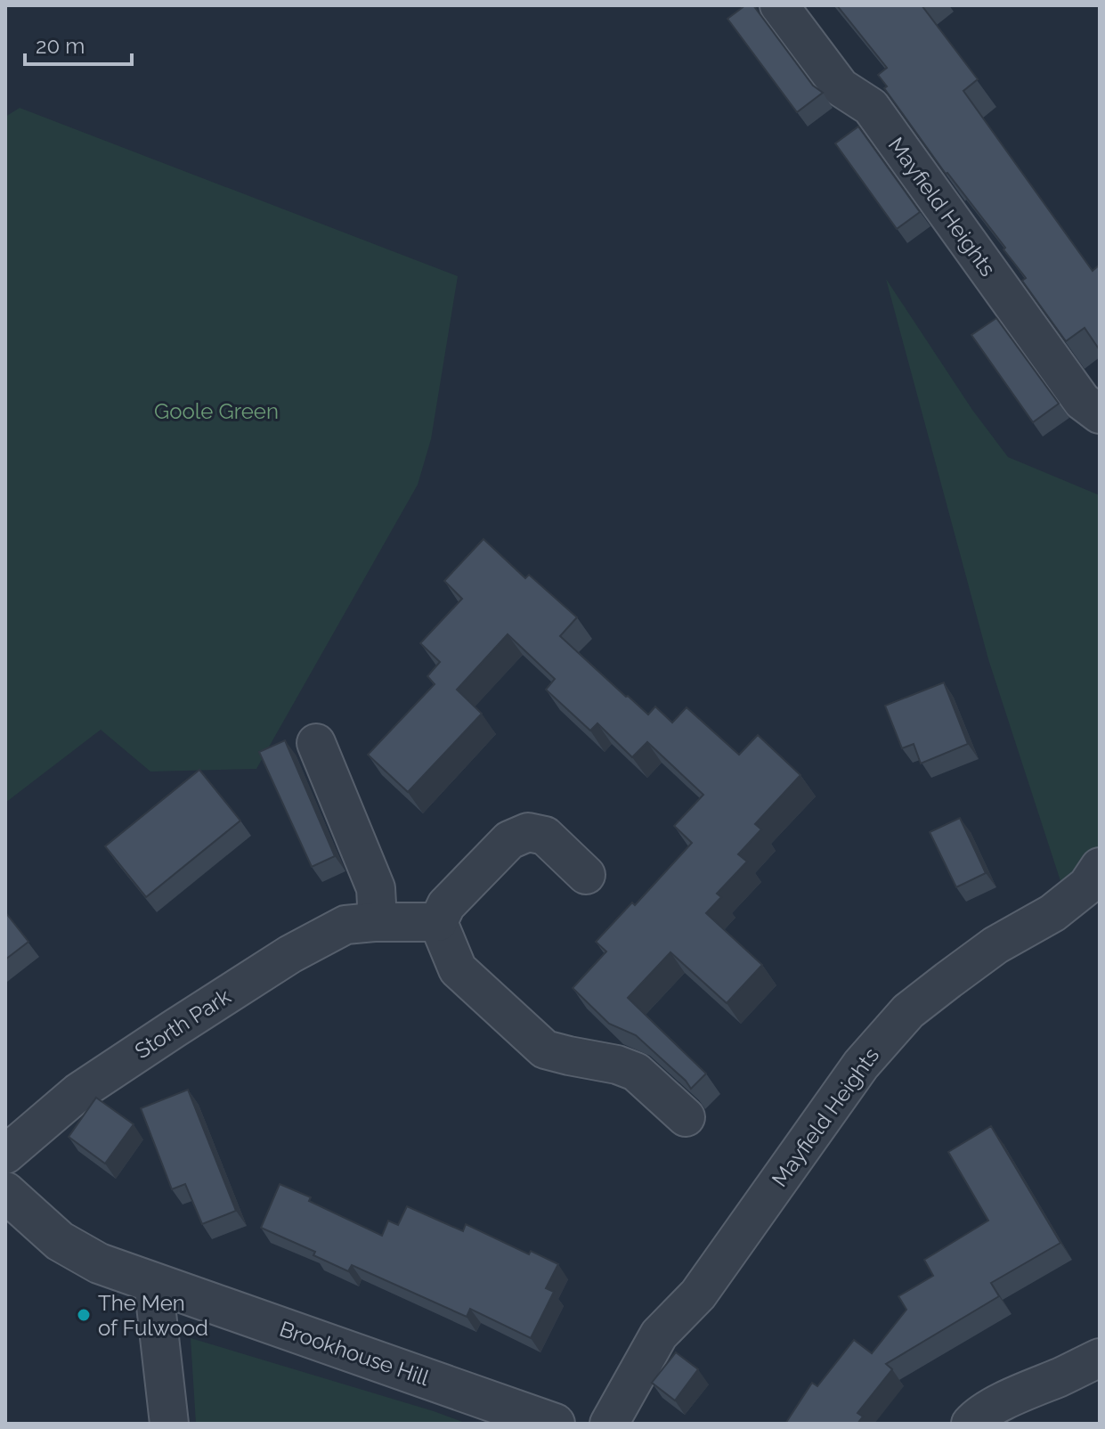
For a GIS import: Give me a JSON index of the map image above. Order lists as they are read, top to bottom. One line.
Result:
{"streets":{"street":["Mayfield Heights","Storth Park","Brookhouse Hill"]},"parks":["Goole Green"],"places":["The Men of Fulwood"],"scale_bar":"20 m"}
